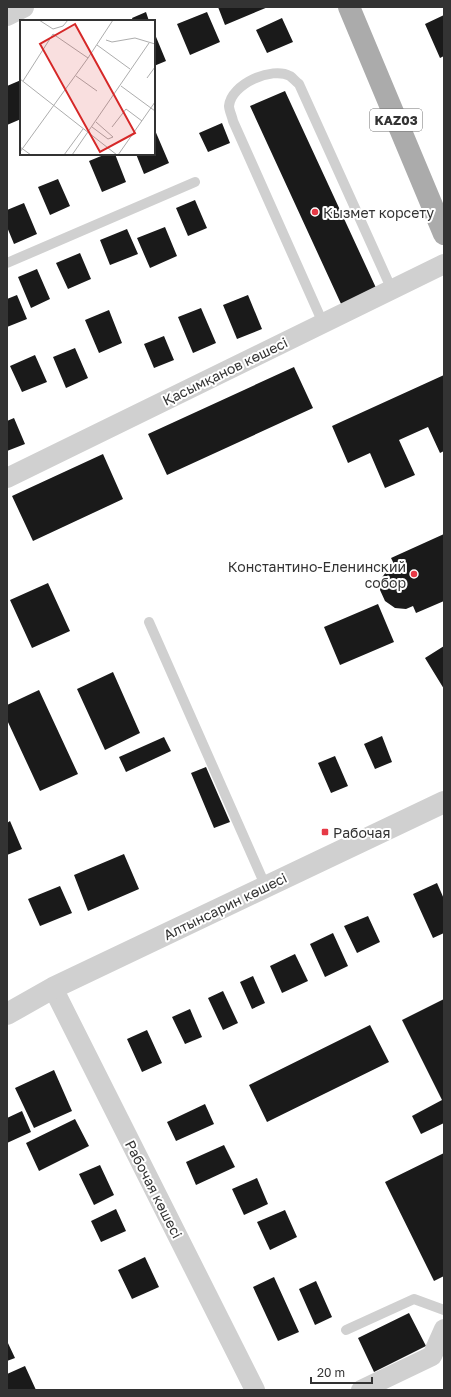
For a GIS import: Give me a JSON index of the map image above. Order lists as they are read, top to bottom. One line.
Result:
{"streets":{"main road":["KАZ03"],"street":["Қасымқанов көшесі","Алтынсарин көшесі","Рабочая көшесі"]},"crossings":[["Алтынсарин көшесі","Рабочая көшесі"]],"places":{"other":["Кызмет корсету","Константино-Еленинский собор"],"transit":["Рабочая"]},"scale_bar":"20 m"}
